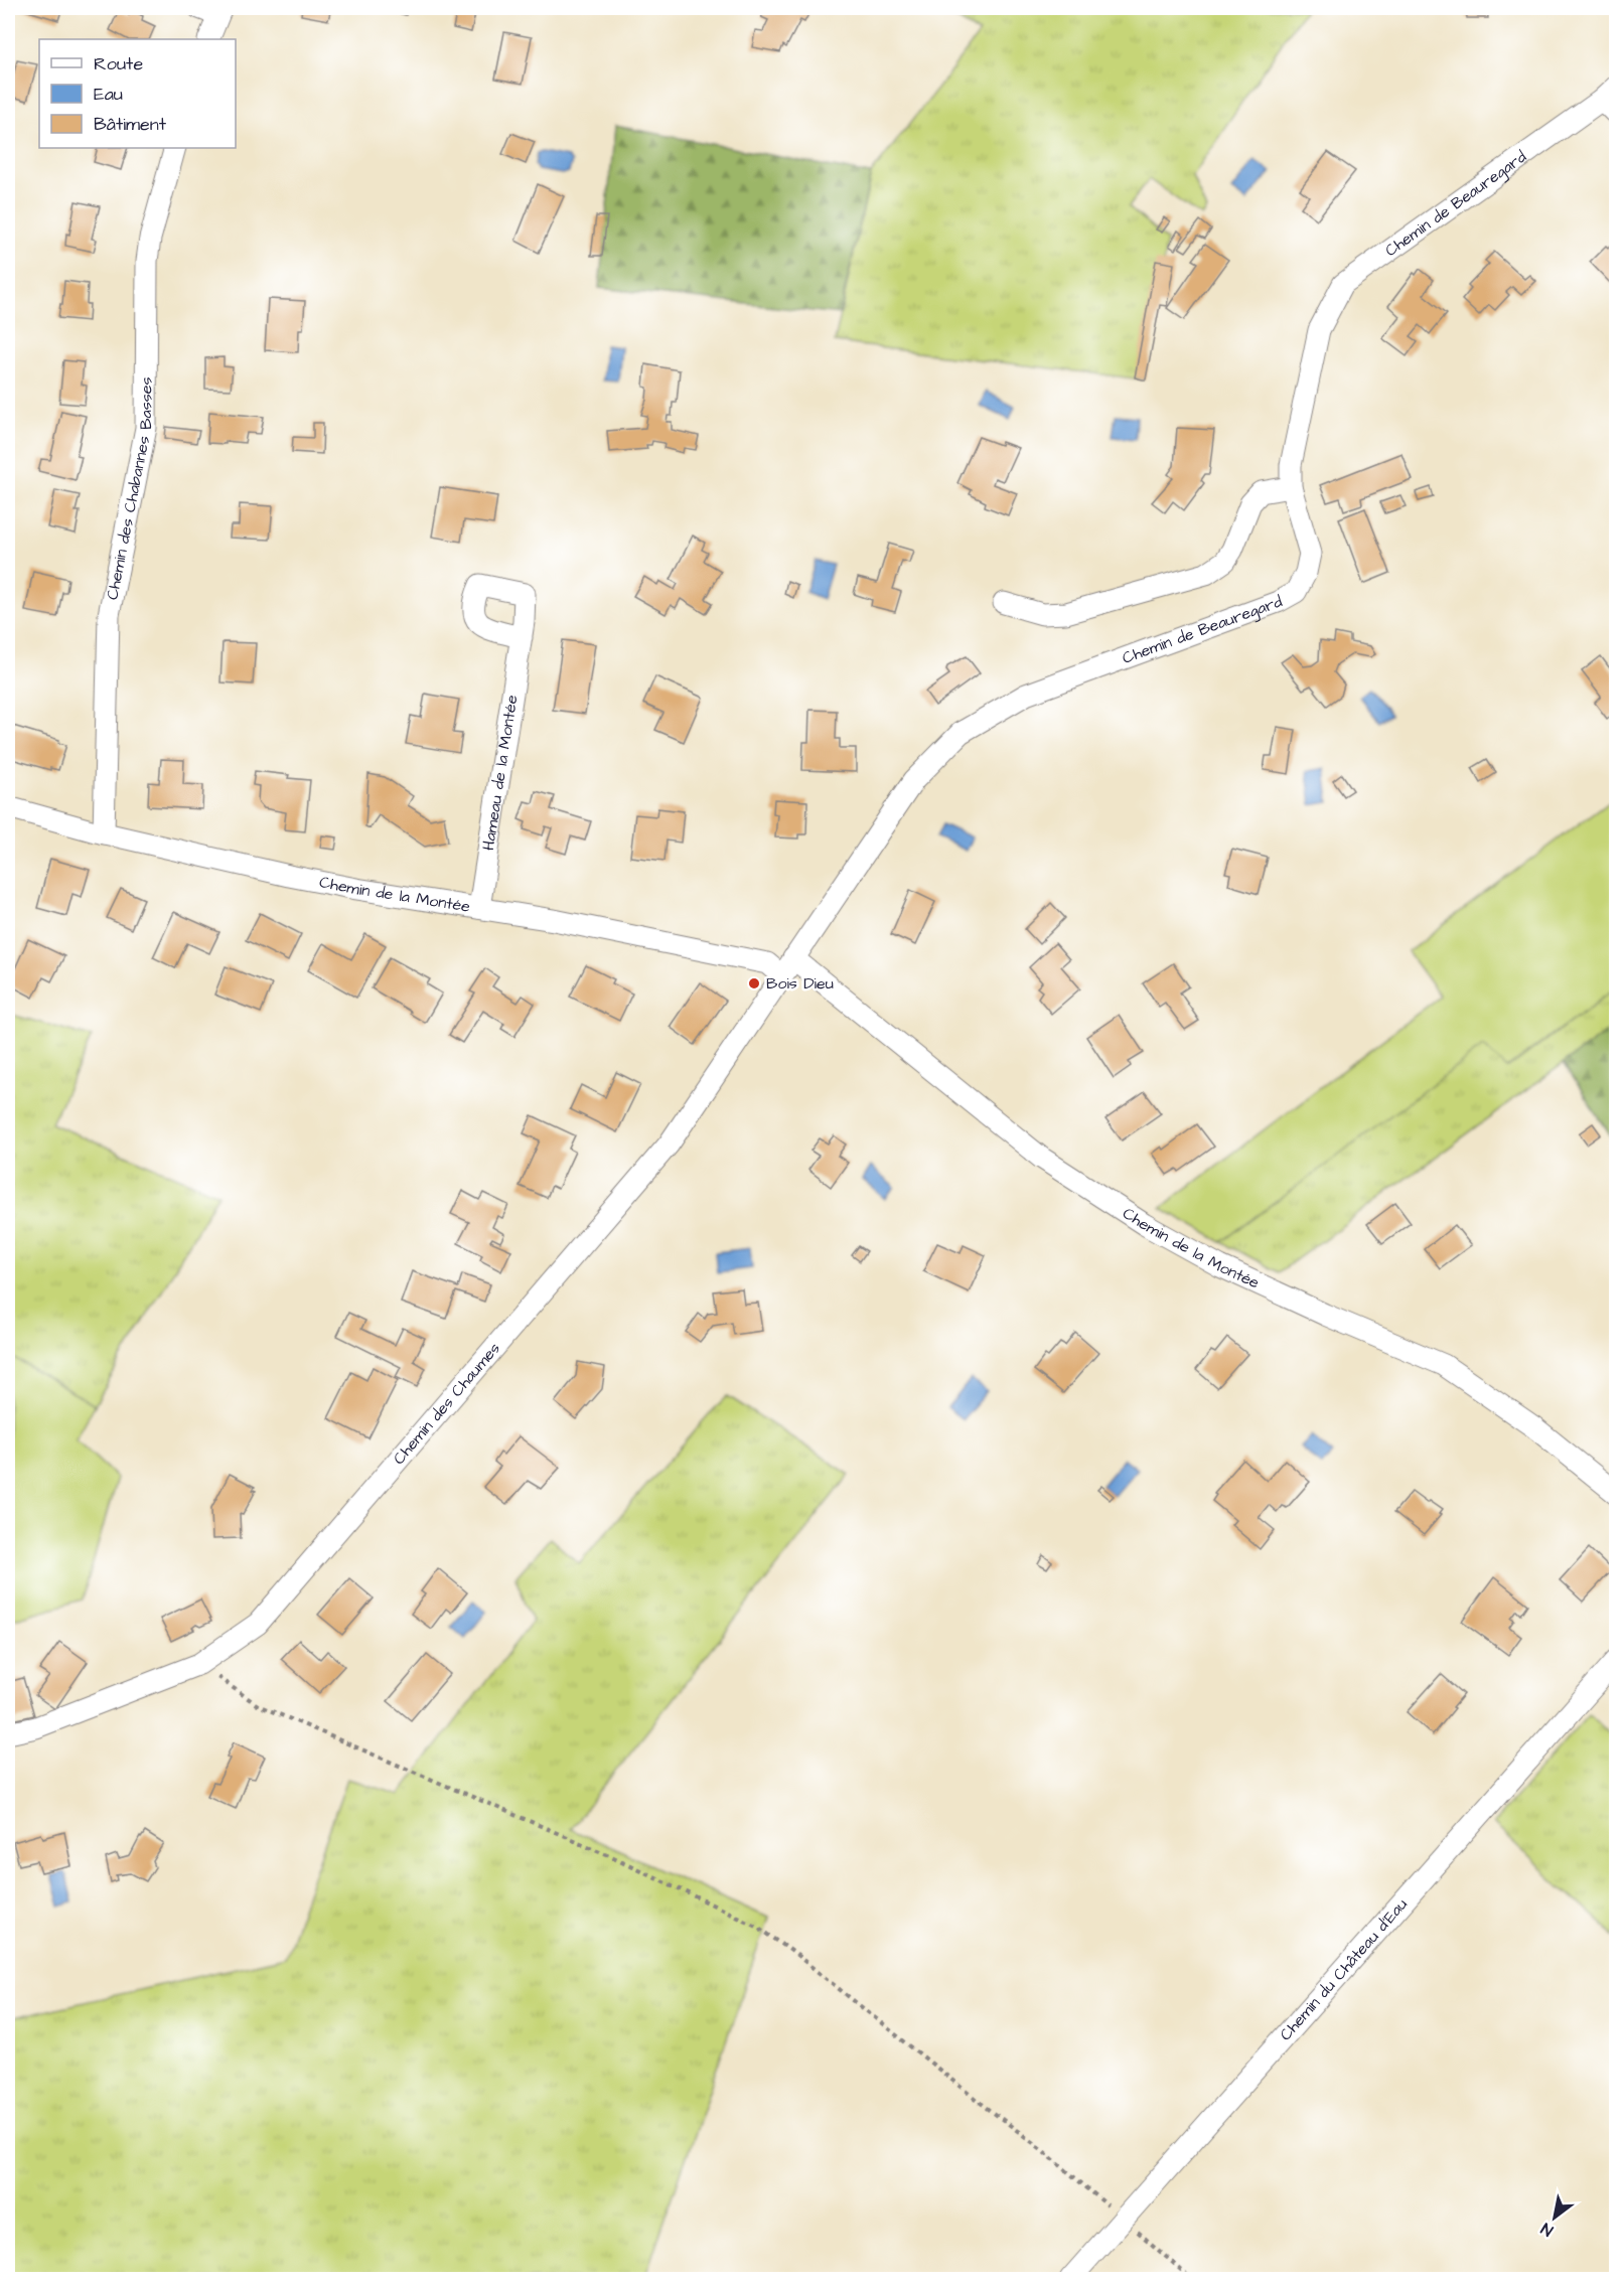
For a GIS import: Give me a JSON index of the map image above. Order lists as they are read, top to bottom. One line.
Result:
{"streets":{"street":["Chemin de Beauregard","Chemin des Chabannes Basses","Hameau de la Montée","Chemin de la Montée","Chemin des Chaumes","Chemin du Château d'Eau"]},"crossings":[["Chemin de Beauregard","Chemin de la Montée"],["Chemin de Beauregard","Chemin des Chaumes"],["Chemin des Chabannes Basses","Chemin de la Montée"],["Hameau de la Montée","Chemin de la Montée"],["Chemin de la Montée","Chemin des Chaumes"]],"places":["Bois Dieu"],"legend":["Route","Eau","Bâtiment"],"north":"bottom left"}
